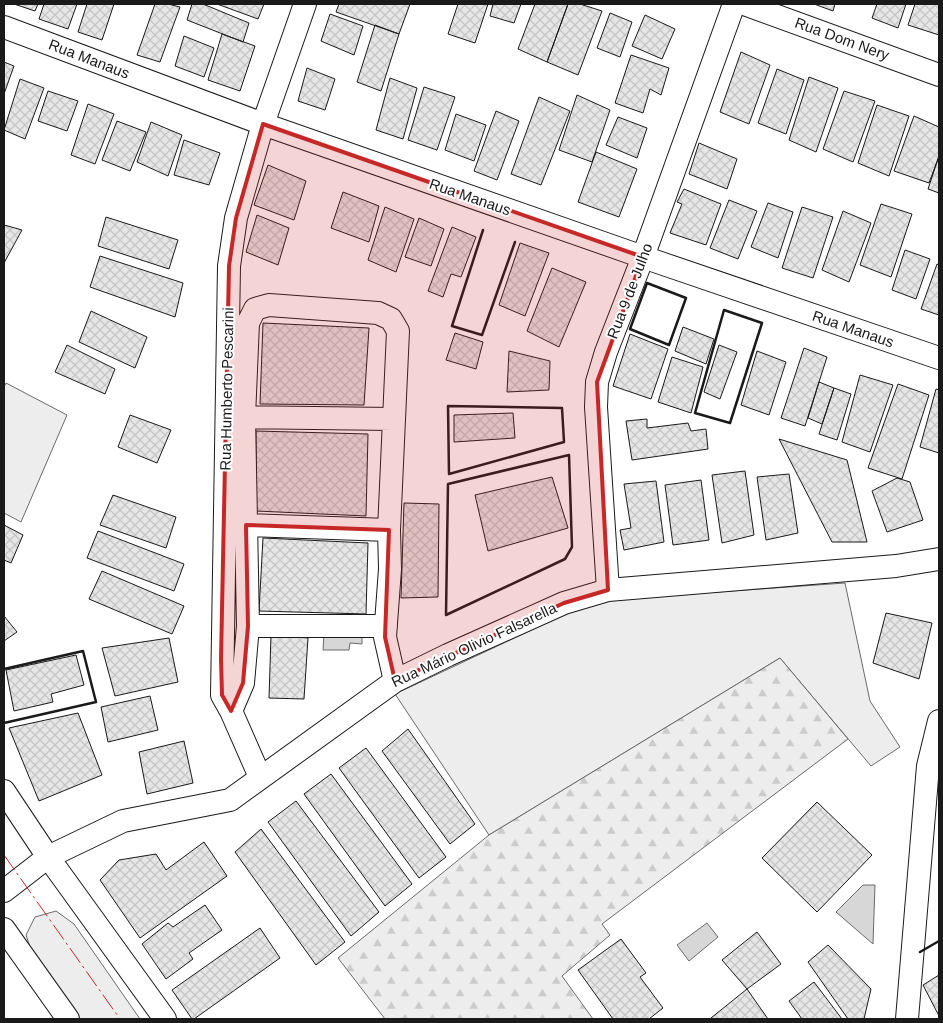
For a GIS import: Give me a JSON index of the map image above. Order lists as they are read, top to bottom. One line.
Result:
{"streets":{"street":["Rua Dom Nery","Rua Manaus","Rua 9 de Julho","Rua Humberto Pescarini","Rua Mário Olivio Falsarella"]},"crossings":[["Rua Manaus","Rua 9 de Julho"],["Rua Manaus","Rua Humberto Pescarini"],["Rua 9 de Julho","Rua Mário Olivio Falsarella"],["Rua Humberto Pescarini","Rua Mário Olivio Falsarella"]]}
